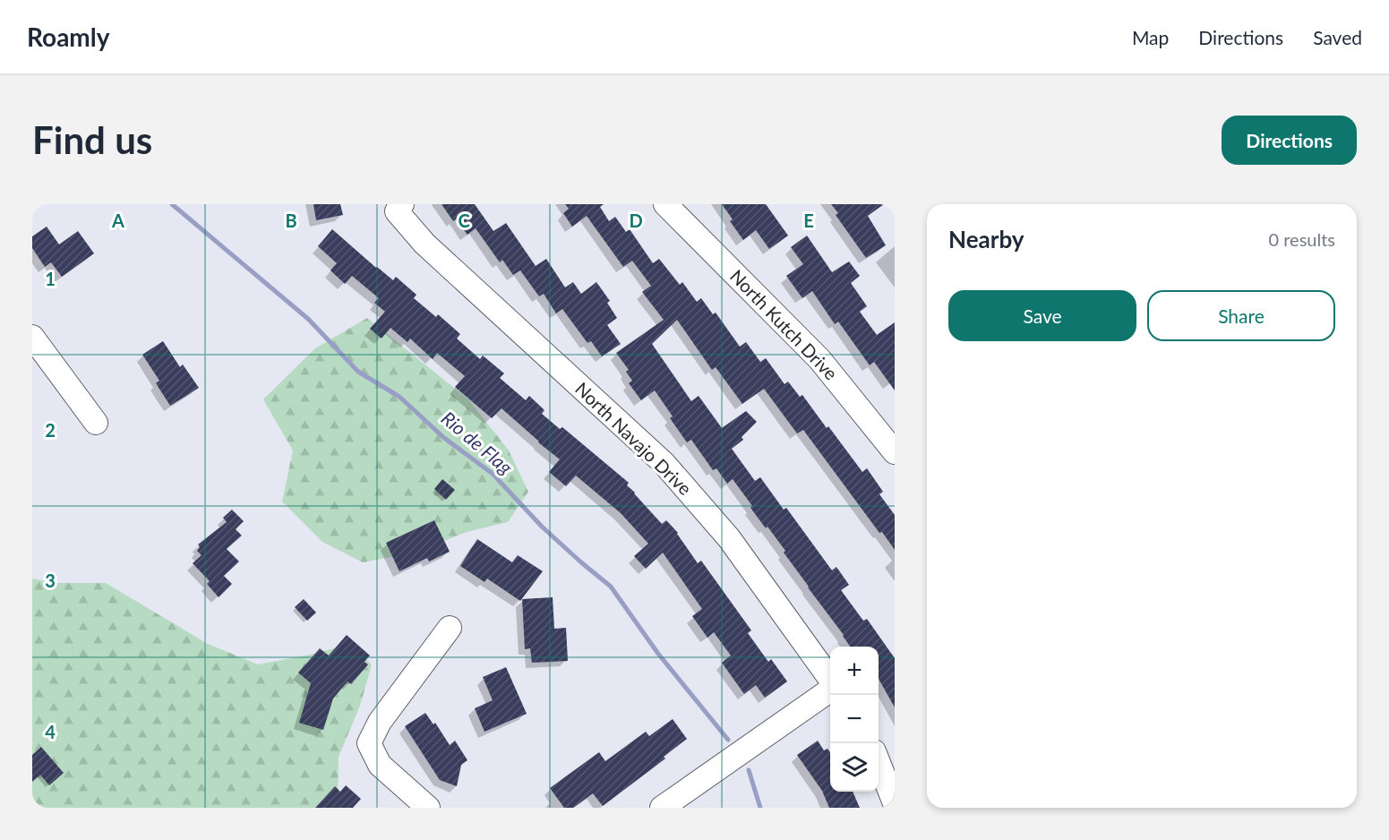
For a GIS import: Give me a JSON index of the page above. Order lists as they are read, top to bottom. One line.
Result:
{"streets":{"street":["North Kutch Drive","North Navajo Drive"]},"water":["Rio de Flag"],"page":{"header":"Roamly","nav":["Map","Directions","Saved"],"buttons":["Directions",["Save","Share"]],"title":"Find us","heading":["Nearby","0 results"],"map_buttons":["+","−"]},"grid":{"columns":["A","B","C","D","E"],"rows":["1","2","3","4"]}}
